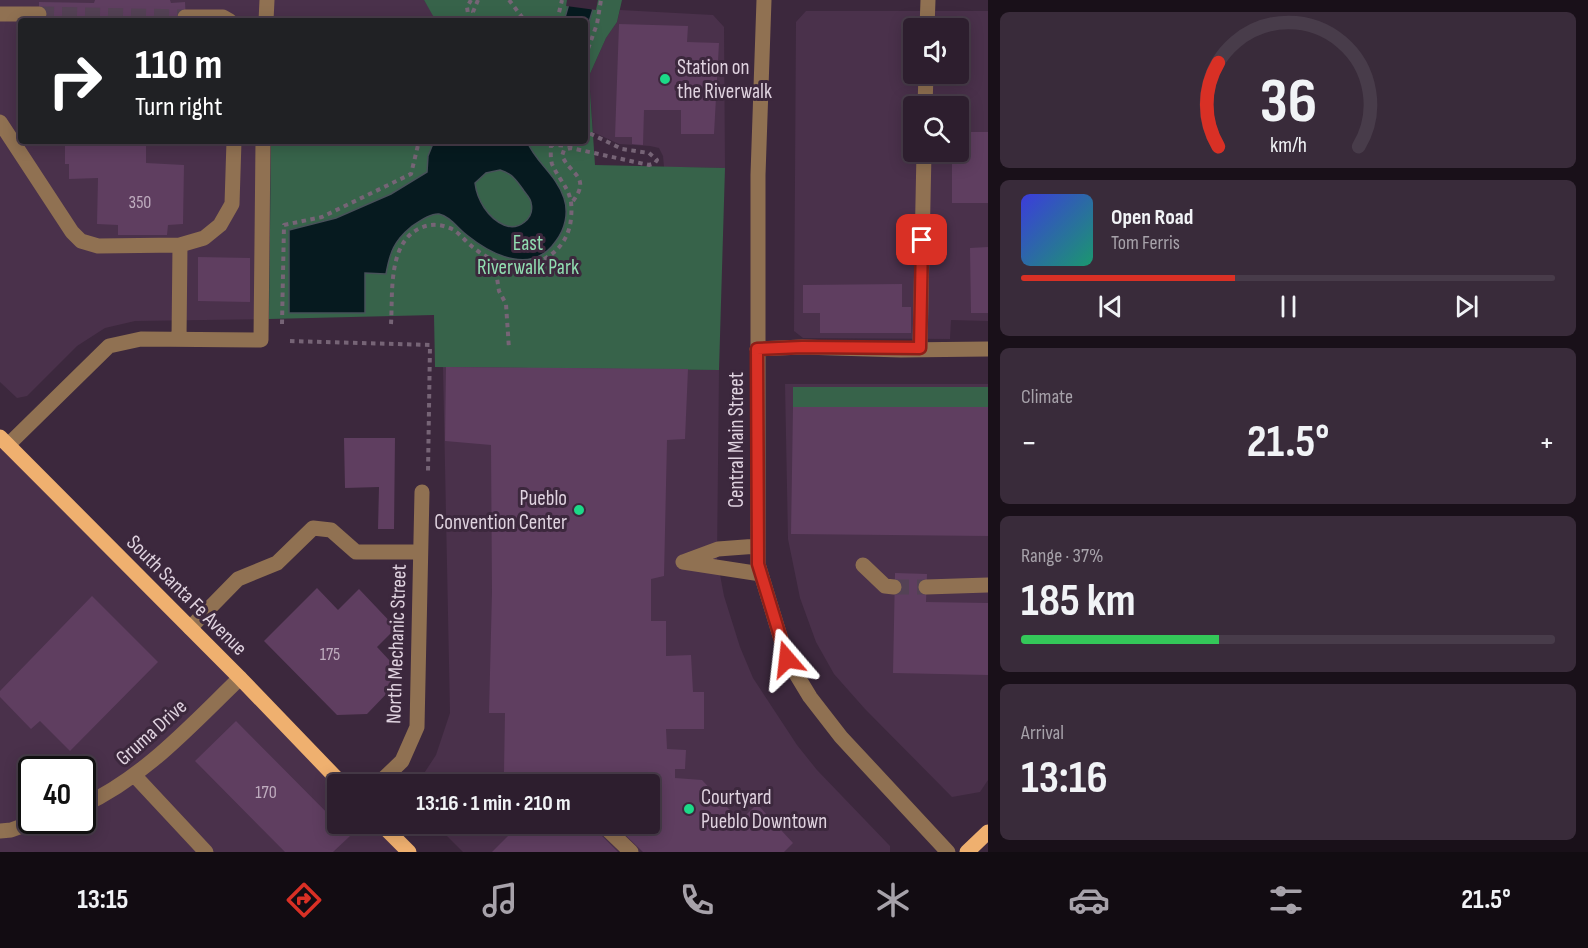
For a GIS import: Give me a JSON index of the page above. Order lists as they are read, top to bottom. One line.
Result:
{"streets":{"main road":["South Santa Fe Avenue"],"street":["Central Main Street","North Mechanic Street","Gruma Drive"]},"crossings":[["South Santa Fe Avenue","Gruma Drive"]],"parks":["East Riverwalk Park"],"places":["Station on the Riverwalk","Pueblo Convention Center","Courtyard Pueblo Downtown"],"house_numbers":["350","175","170"],"page":{"turn":["110 m","Turn right"],"song":["Open Road","Tom Ferris"],"tile":["Climate",["Range · 37%","185 km"],["Arrival","13:16"]],"heat":["−","21.5°","+"],"limit":"40","trip":"13:16 · 1 min · 210 m","tabs":["13:15","21.5°"],"gauge":["36","km/h"]}}
